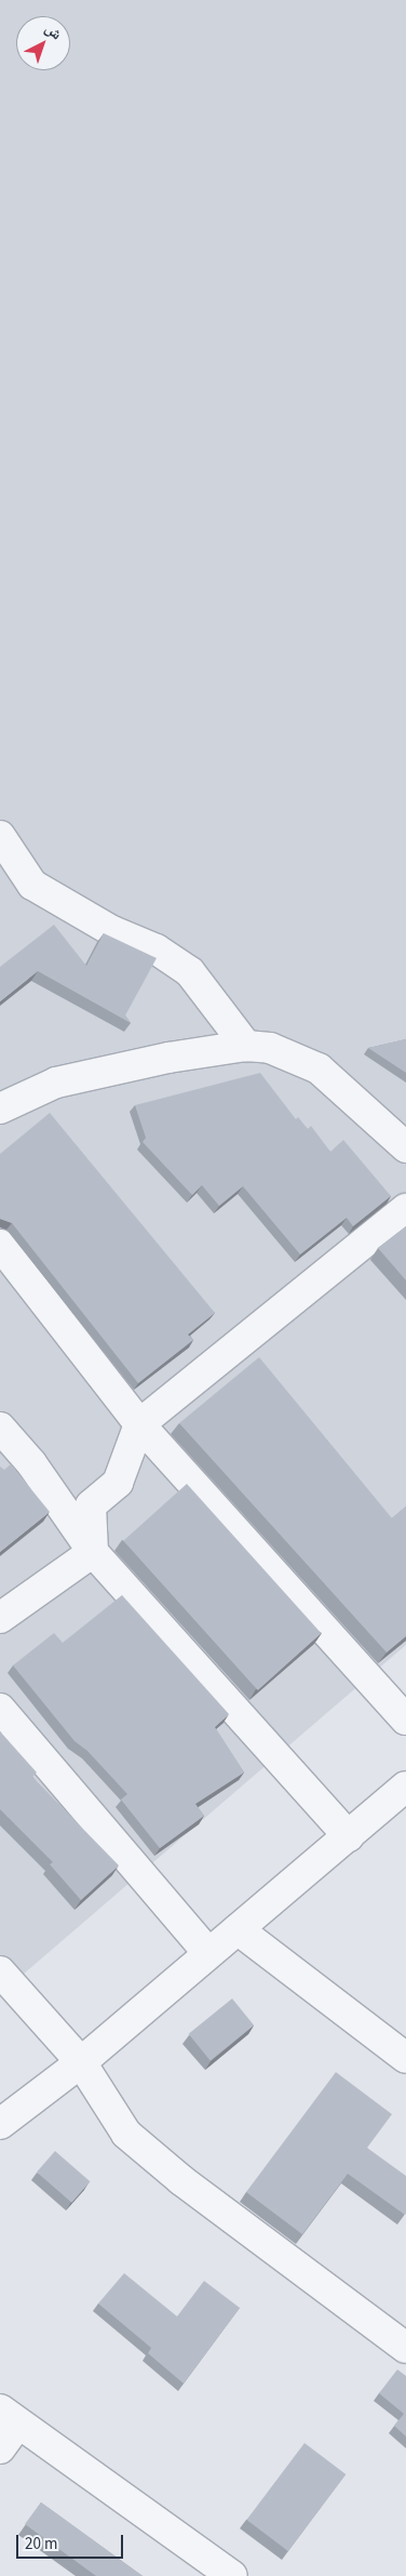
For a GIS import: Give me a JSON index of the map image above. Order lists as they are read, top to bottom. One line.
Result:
{"scale_bar":"20 m","north":"top right"}
